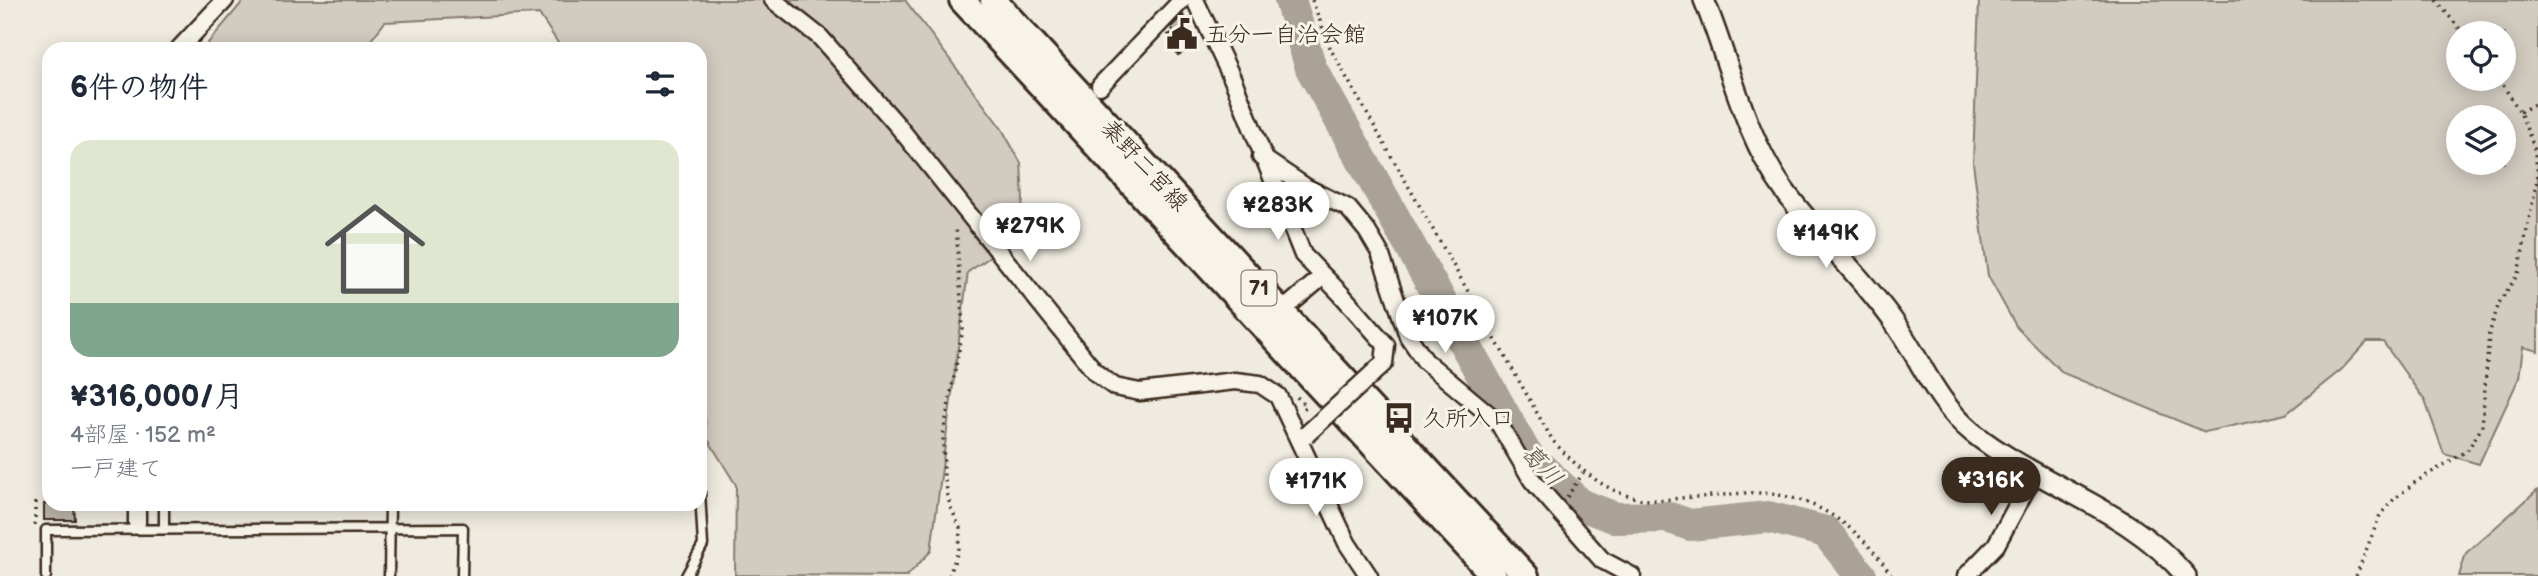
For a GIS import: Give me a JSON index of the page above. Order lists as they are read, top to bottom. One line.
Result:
{"streets":{"main road":["秦野二宮線","71"]},"water":["葛川"],"places":{"public building":["五分一自治会館"],"bus stop":["久所入口"]},"page":{"heading":"6件の物件","list":[{"name":"¥316,000/月","note":"4部屋 · 152 m² · 一戸建て"}],"price":["¥283K","¥279K","¥149K","¥107K","¥316K","¥171K"]}}
